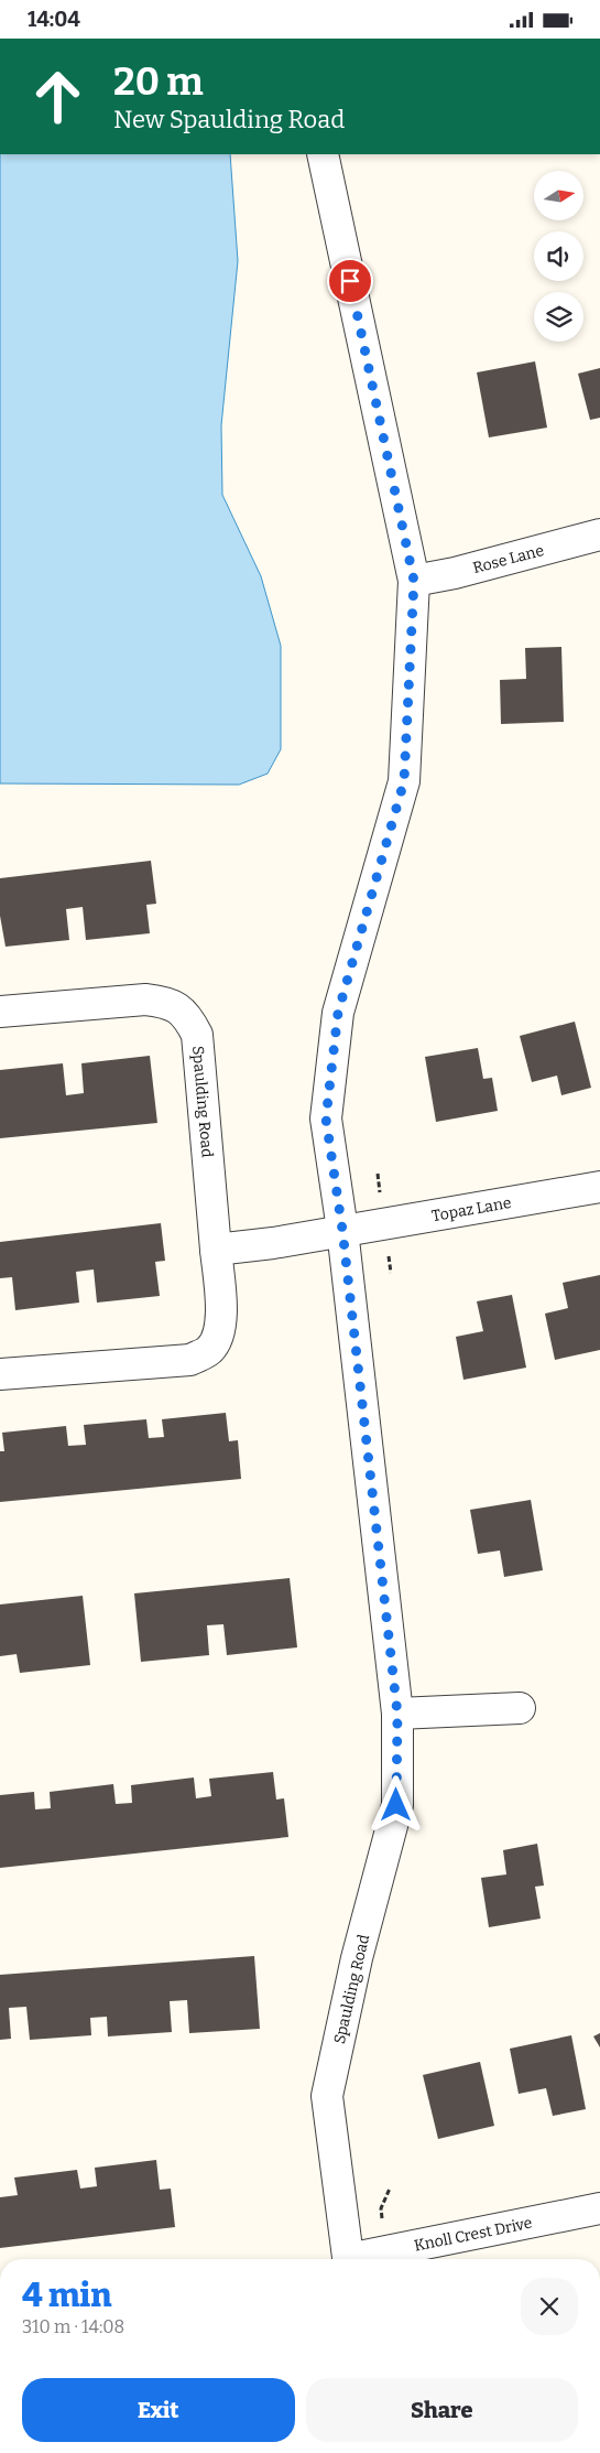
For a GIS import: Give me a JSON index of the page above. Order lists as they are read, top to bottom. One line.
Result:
{"streets":{"street":["Rose Lane","Spaulding Road","Topaz Lane","Knoll Crest Drive"]},"crossings":[["Rose Lane","Spaulding Road"],["Spaulding Road","Topaz Lane"]],"north":"right","page":{"status":"14:04","turn":["20 m","New Spaulding Road"],"heading":["4 min","310 m · 14:08"],"buttons":["Exit","Share"]}}
